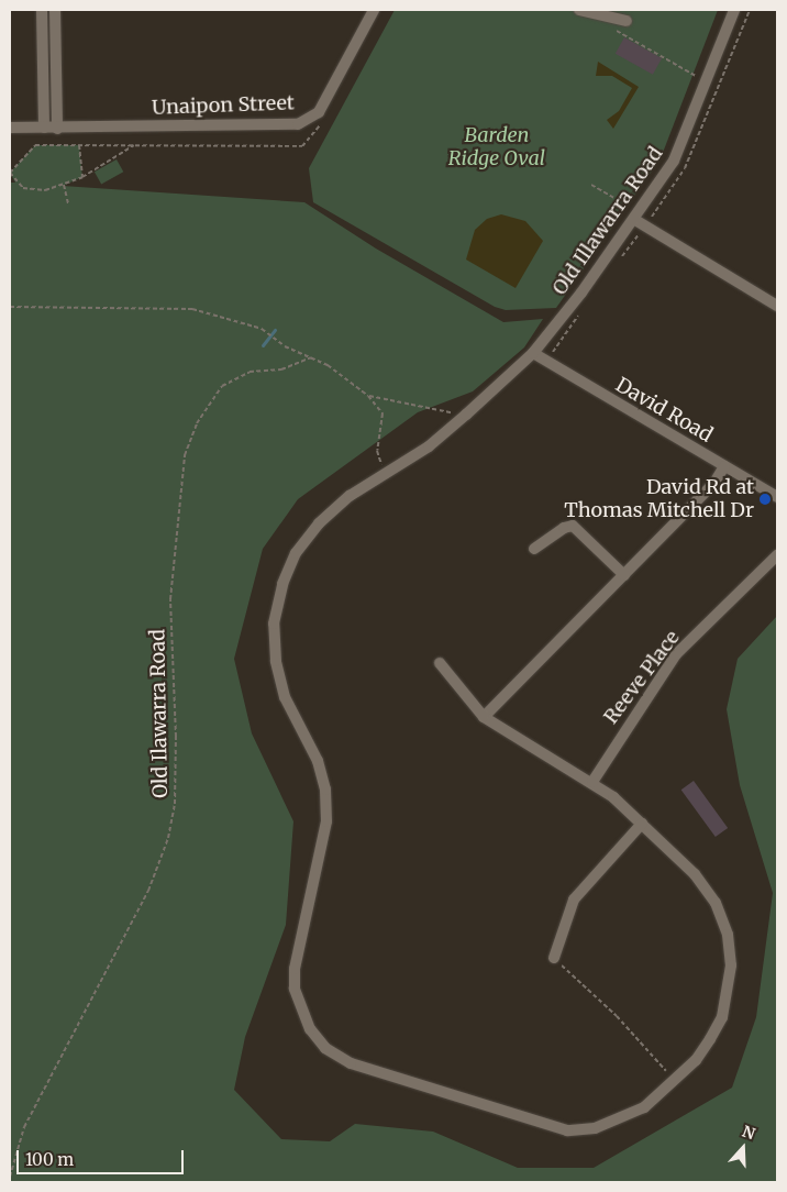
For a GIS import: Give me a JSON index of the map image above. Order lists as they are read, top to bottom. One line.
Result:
{"streets":{"street":["Unaipon Street","Old Illawarra Road","David Road","Reeve Place"],"path":["Old Ilawarra Road"]},"crossings":[["Old Illawarra Road","David Road"],["Old Illawarra Road","Reeve Place"]],"parks":["Barden Ridge Oval"],"places":["David Rd at Thomas Mitchell Dr"],"scale_bar":"100 m","north":"top"}
